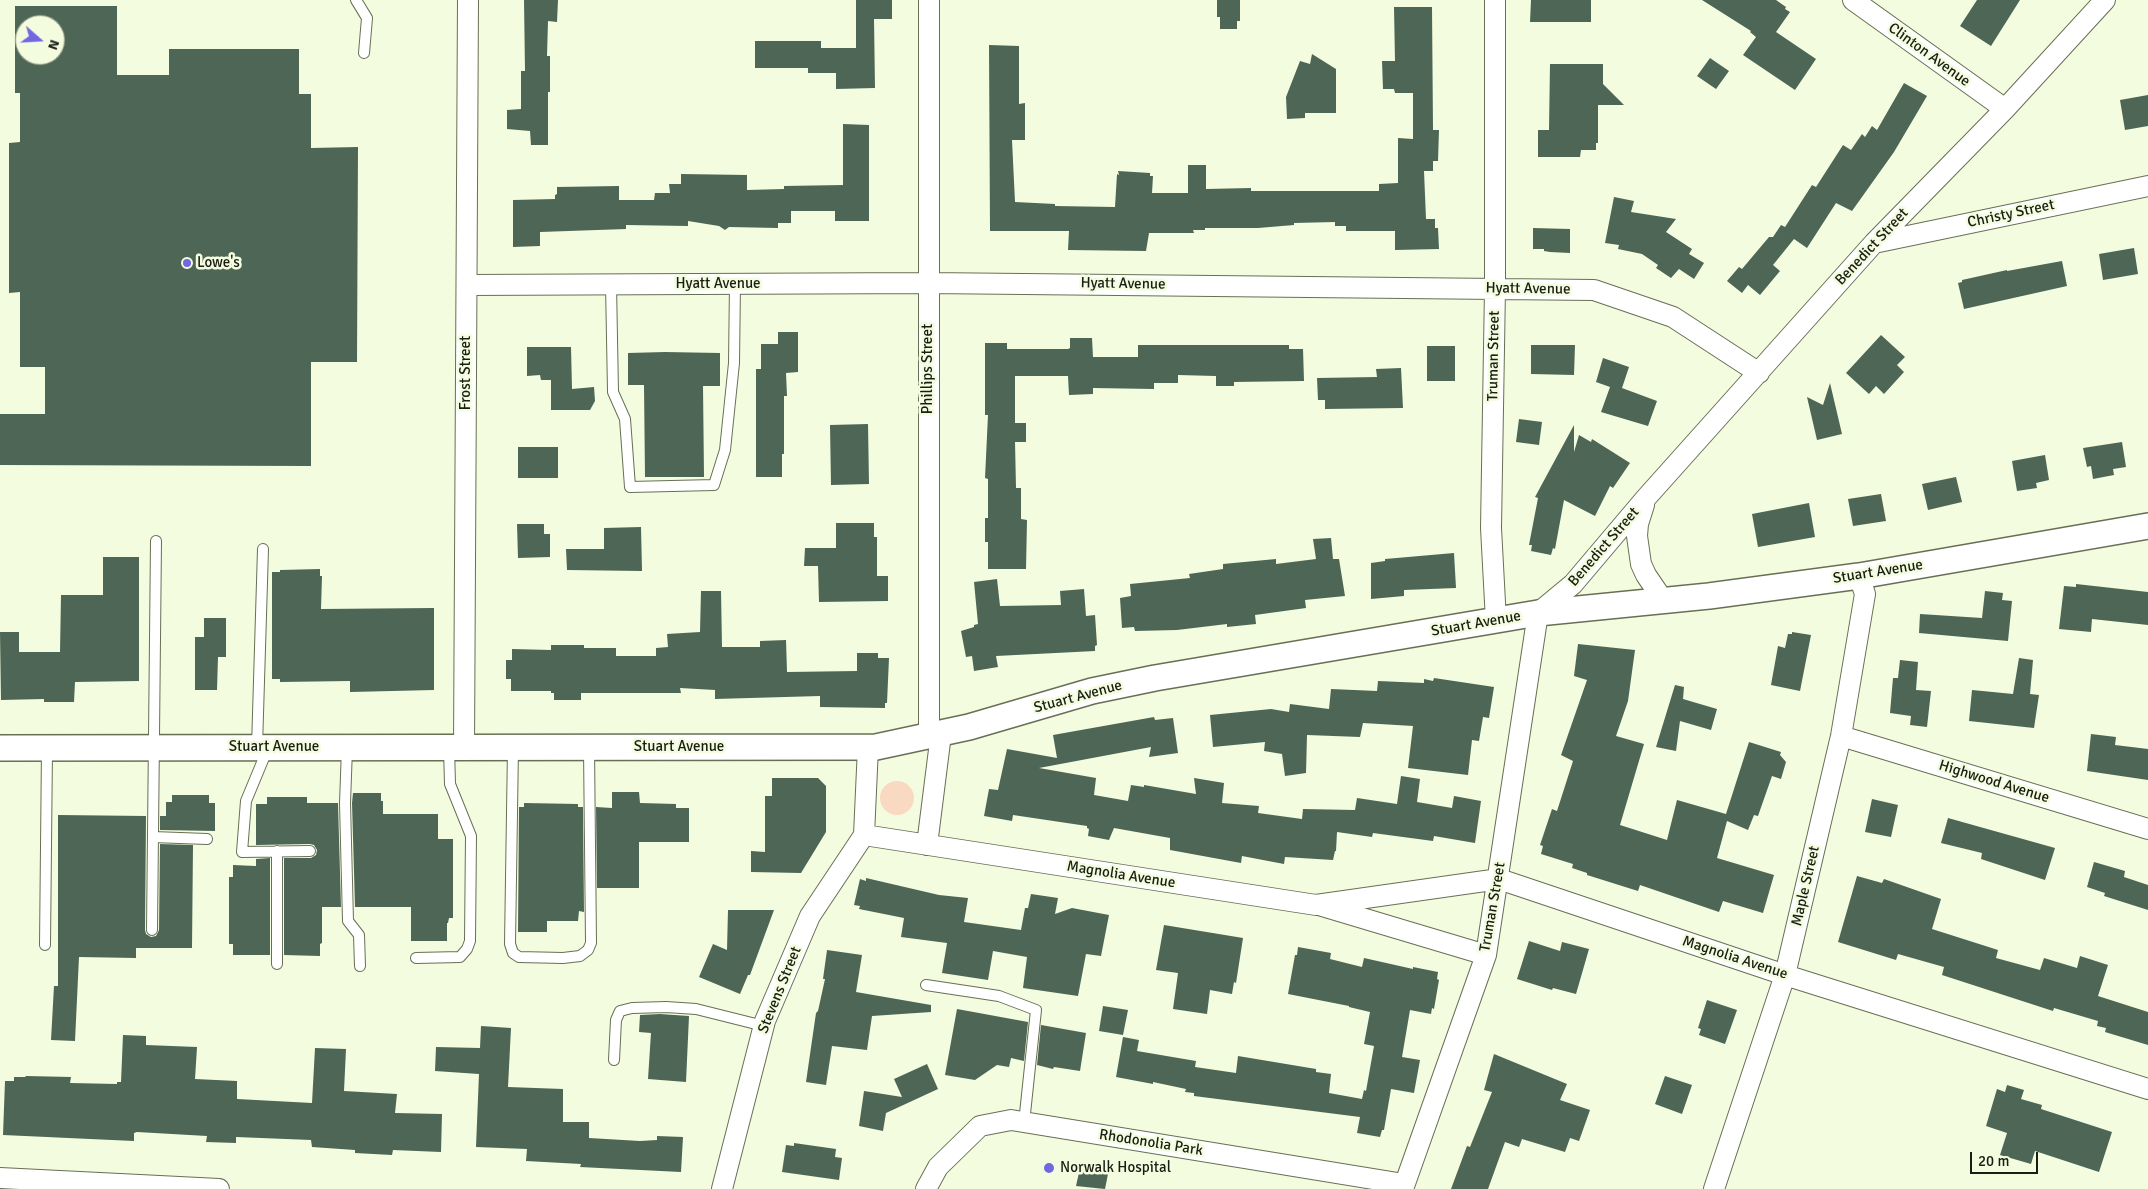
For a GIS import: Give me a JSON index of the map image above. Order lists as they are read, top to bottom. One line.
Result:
{"streets":{"street":["Clinton Avenue","Christy Street","Benedict Street","Hyatt Avenue","Truman Street","Phillips Street","Frost Street","Stuart Avenue","Highwood Avenue","Magnolia Avenue","Maple Street","Stevens Street","Rhodonolia Park"]},"crossings":[["Clinton Avenue","Benedict Street"],["Christy Street","Benedict Street"],["Benedict Street","Hyatt Avenue"],["Benedict Street","Truman Street"],["Benedict Street","Stuart Avenue"],["Hyatt Avenue","Truman Street"],["Hyatt Avenue","Phillips Street"],["Hyatt Avenue","Frost Street"],["Truman Street","Stuart Avenue"],["Truman Street","Magnolia Avenue"],["Truman Street","Rhodonolia Park"],["Phillips Street","Stuart Avenue"],["Frost Street","Stuart Avenue"],["Stuart Avenue","Maple Street"],["Highwood Avenue","Maple Street"],["Magnolia Avenue","Maple Street"]],"places":["Lowe's","Norwalk Hospital"],"scale_bar":"20 m","north":"right"}
